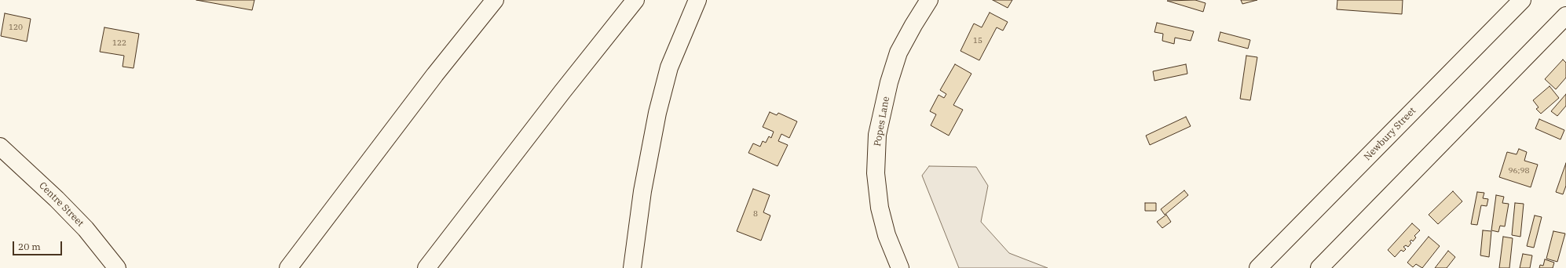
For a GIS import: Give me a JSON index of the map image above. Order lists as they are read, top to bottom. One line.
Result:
{"streets":{"main road":["Popes Lane","Newbury Street","Centre Street"]},"house_numbers":["120","15","122","96;98","8"],"scale_bar":"20 m"}
